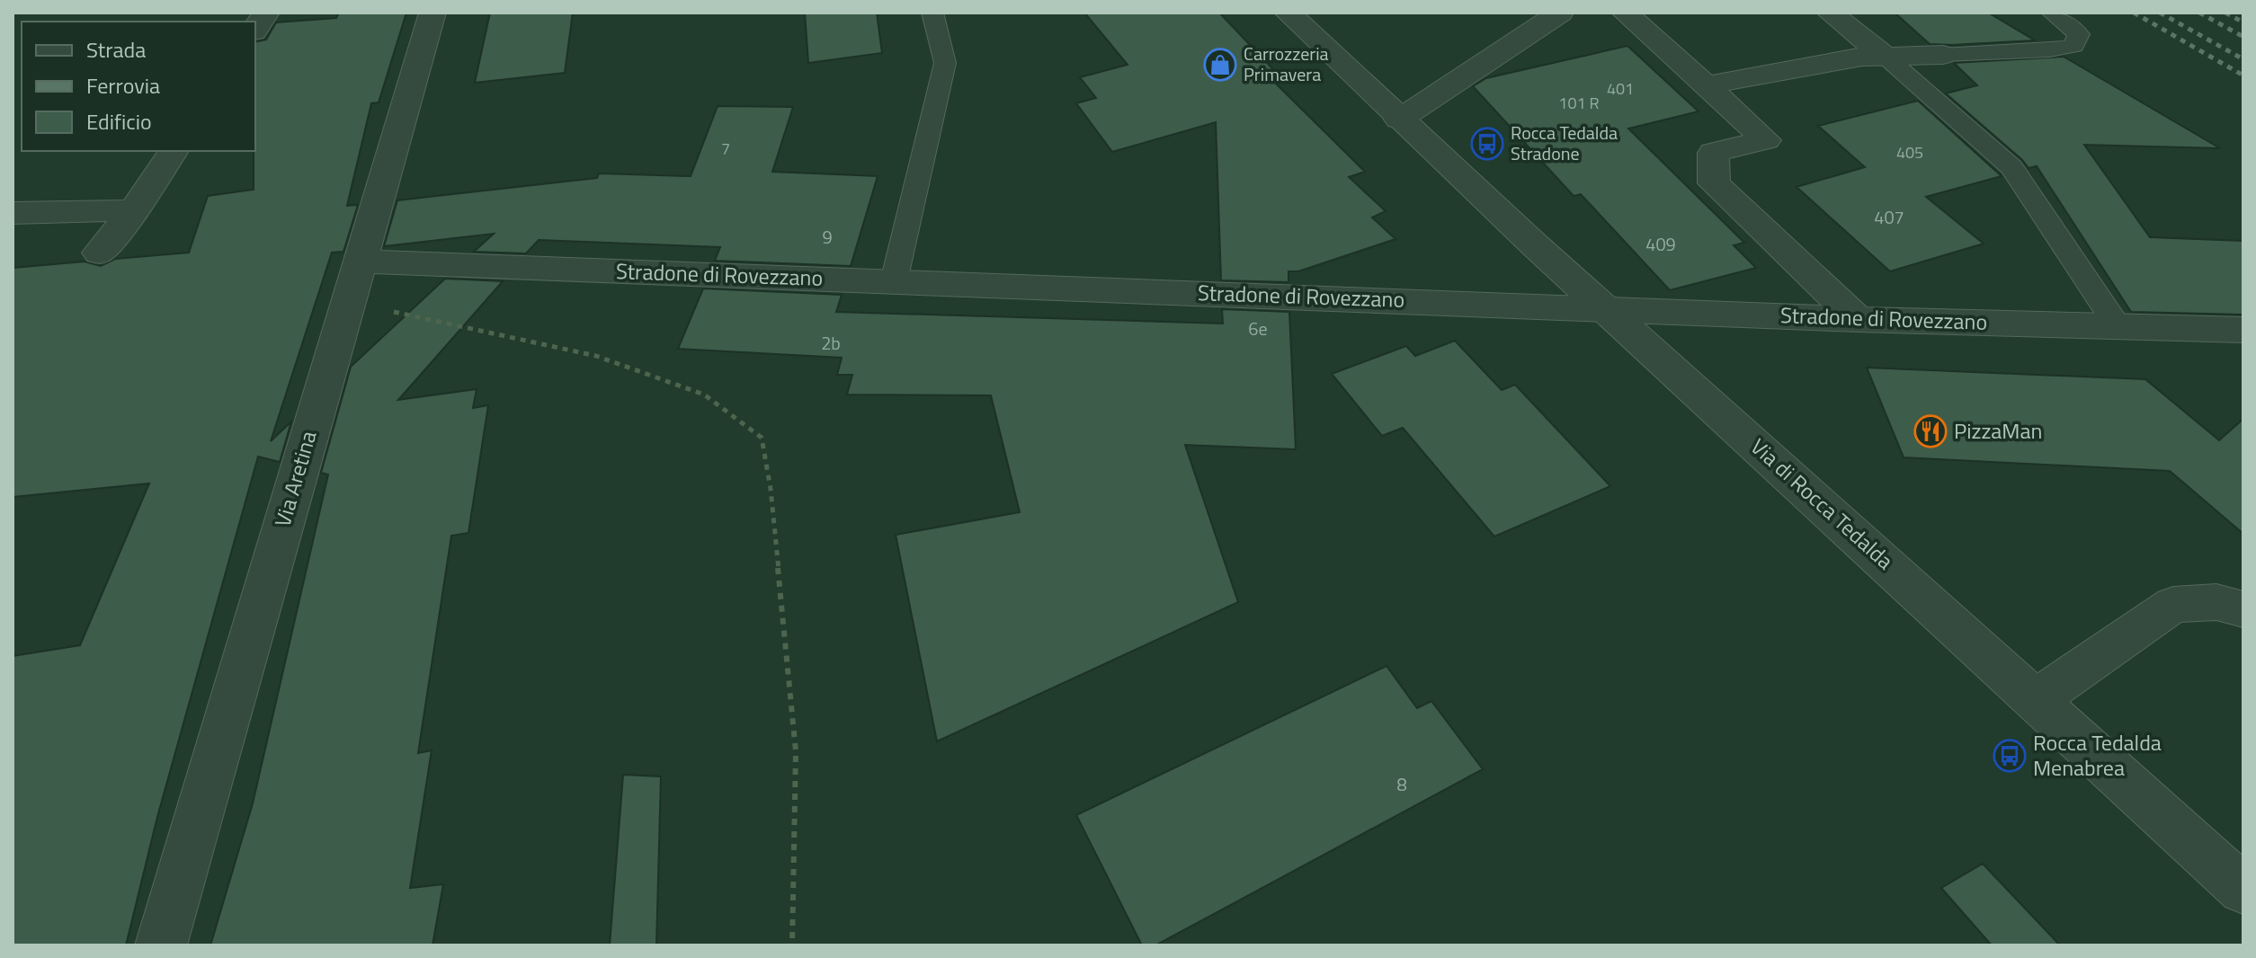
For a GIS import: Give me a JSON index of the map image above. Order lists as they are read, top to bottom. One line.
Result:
{"streets":{"street":["Stradone di Rovezzano","Via Aretina","Via di Rocca Tedalda"]},"crossings":[["Stradone di Rovezzano","Via Aretina"],["Stradone di Rovezzano","Via di Rocca Tedalda"]],"places":{"shop":["Carrozzeria Primavera"],"bus stop":["Rocca Tedalda Stradone","Rocca Tedalda Menabrea"],"restaurant":["PizzaMan"]},"house_numbers":["401","101 R","7","405","407","9","409","6e","2b","8"],"legend":["Strada","Ferrovia","Edificio"]}
